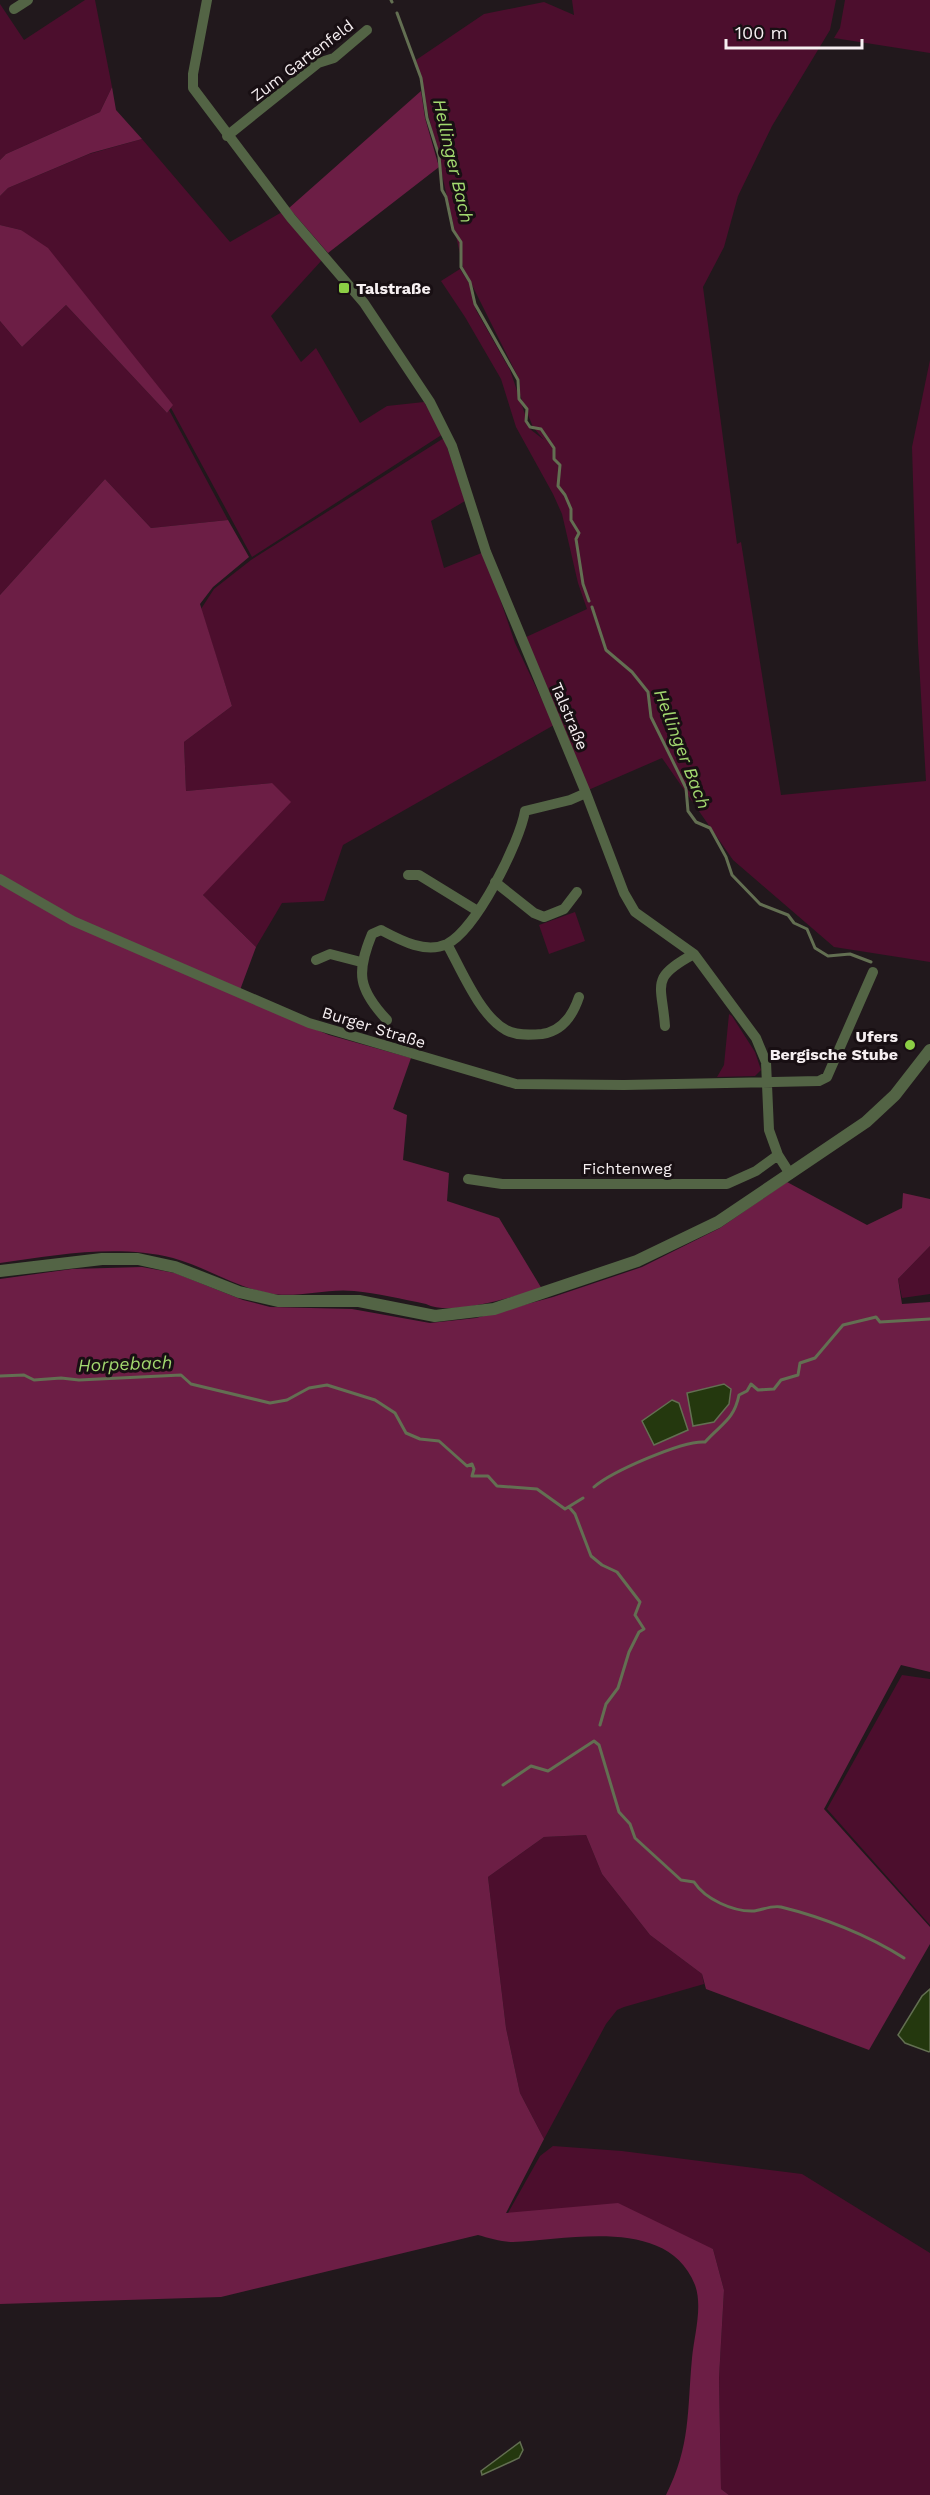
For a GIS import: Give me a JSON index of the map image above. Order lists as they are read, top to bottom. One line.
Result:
{"streets":{"street":["Zum Gartenfeld","Talstraße","Burger Straße","Fichtenweg"]},"crossings":[["Zum Gartenfeld","Talstraße"],["Talstraße","Burger Straße"],["Talstraße","Fichtenweg"]],"water":["Hellinger Bach","Horpebach"],"places":{"transit":["Talstraße"],"other":["Ufers Bergische Stube"]},"scale_bar":"100 m"}
